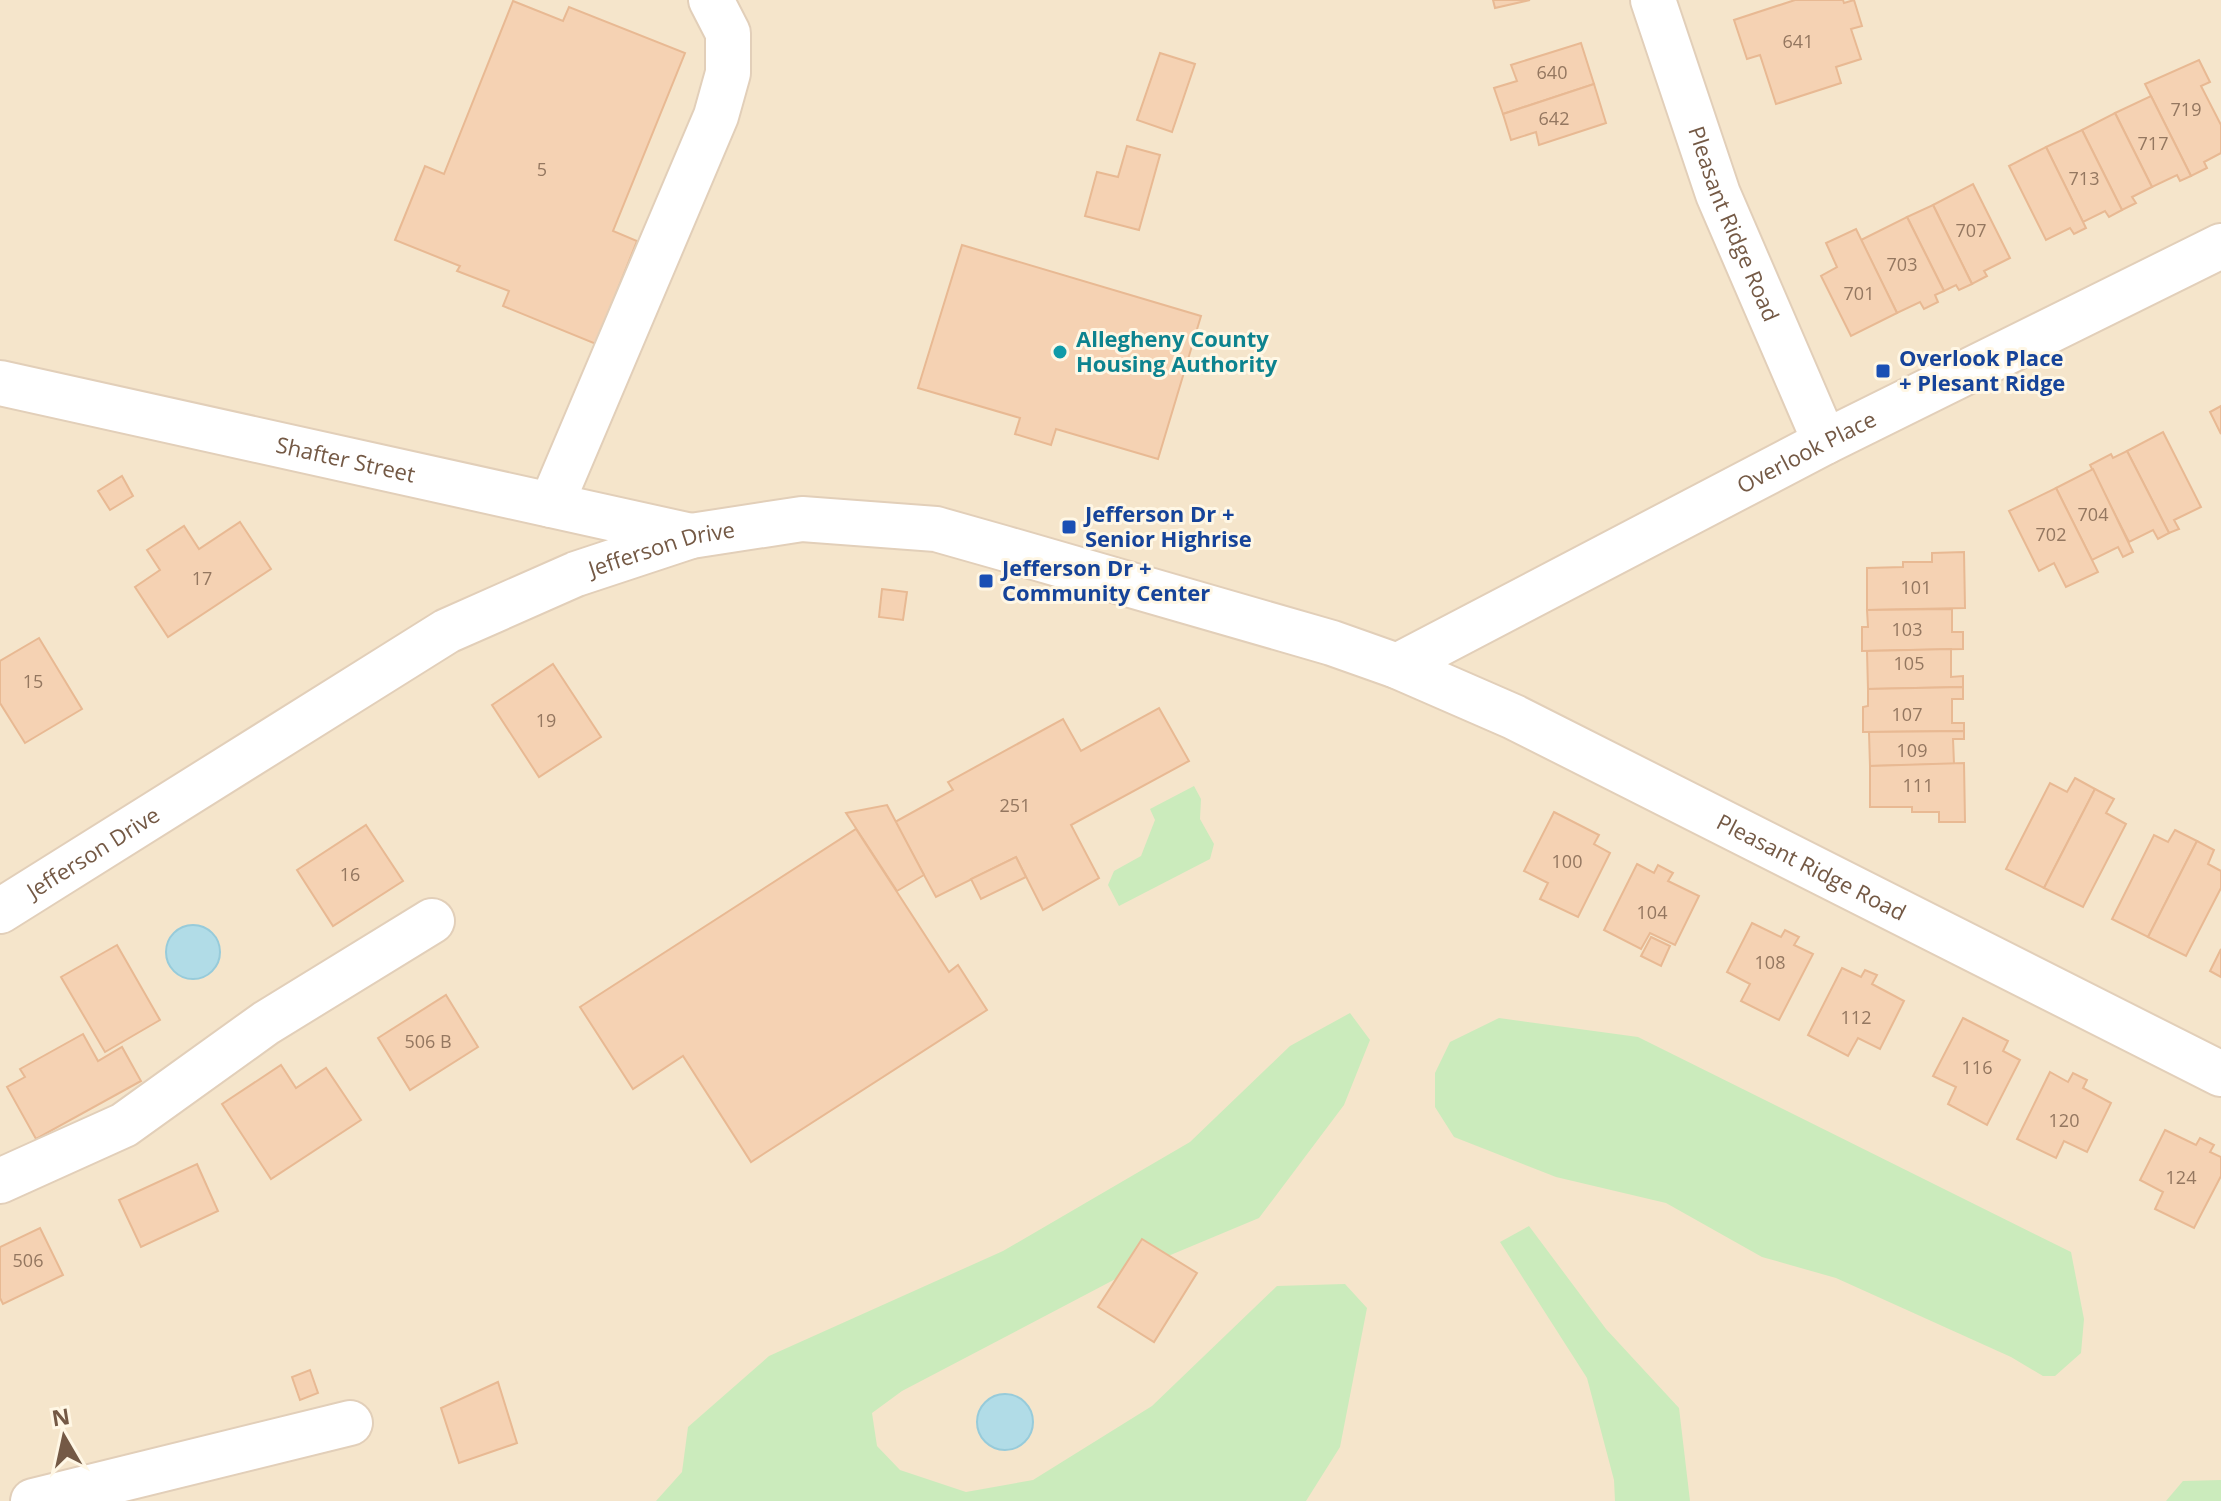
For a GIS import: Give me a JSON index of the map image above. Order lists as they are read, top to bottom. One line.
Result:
{"streets":{"street":["Pleasant Ridge Road","Overlook Place","Shafter Street","Jefferson Drive"]},"crossings":[["Pleasant Ridge Road","Overlook Place"],["Pleasant Ridge Road","Jefferson Drive"],["Overlook Place","Jefferson Drive"],["Shafter Street","Jefferson Drive"]],"places":{"other":["Allegheny County Housing Authority"],"transit":["Overlook Place + Plesant Ridge","Jefferson Dr + Senior Highrise","Jefferson Dr + Community Center"]},"house_numbers":["641","640","719","642","717","5","713","707","703","701","704","702","17","101","103","105","15","107","19","109","111","251","100","16","104","108","112","506 B","116","120","124","506"],"north":"top"}
